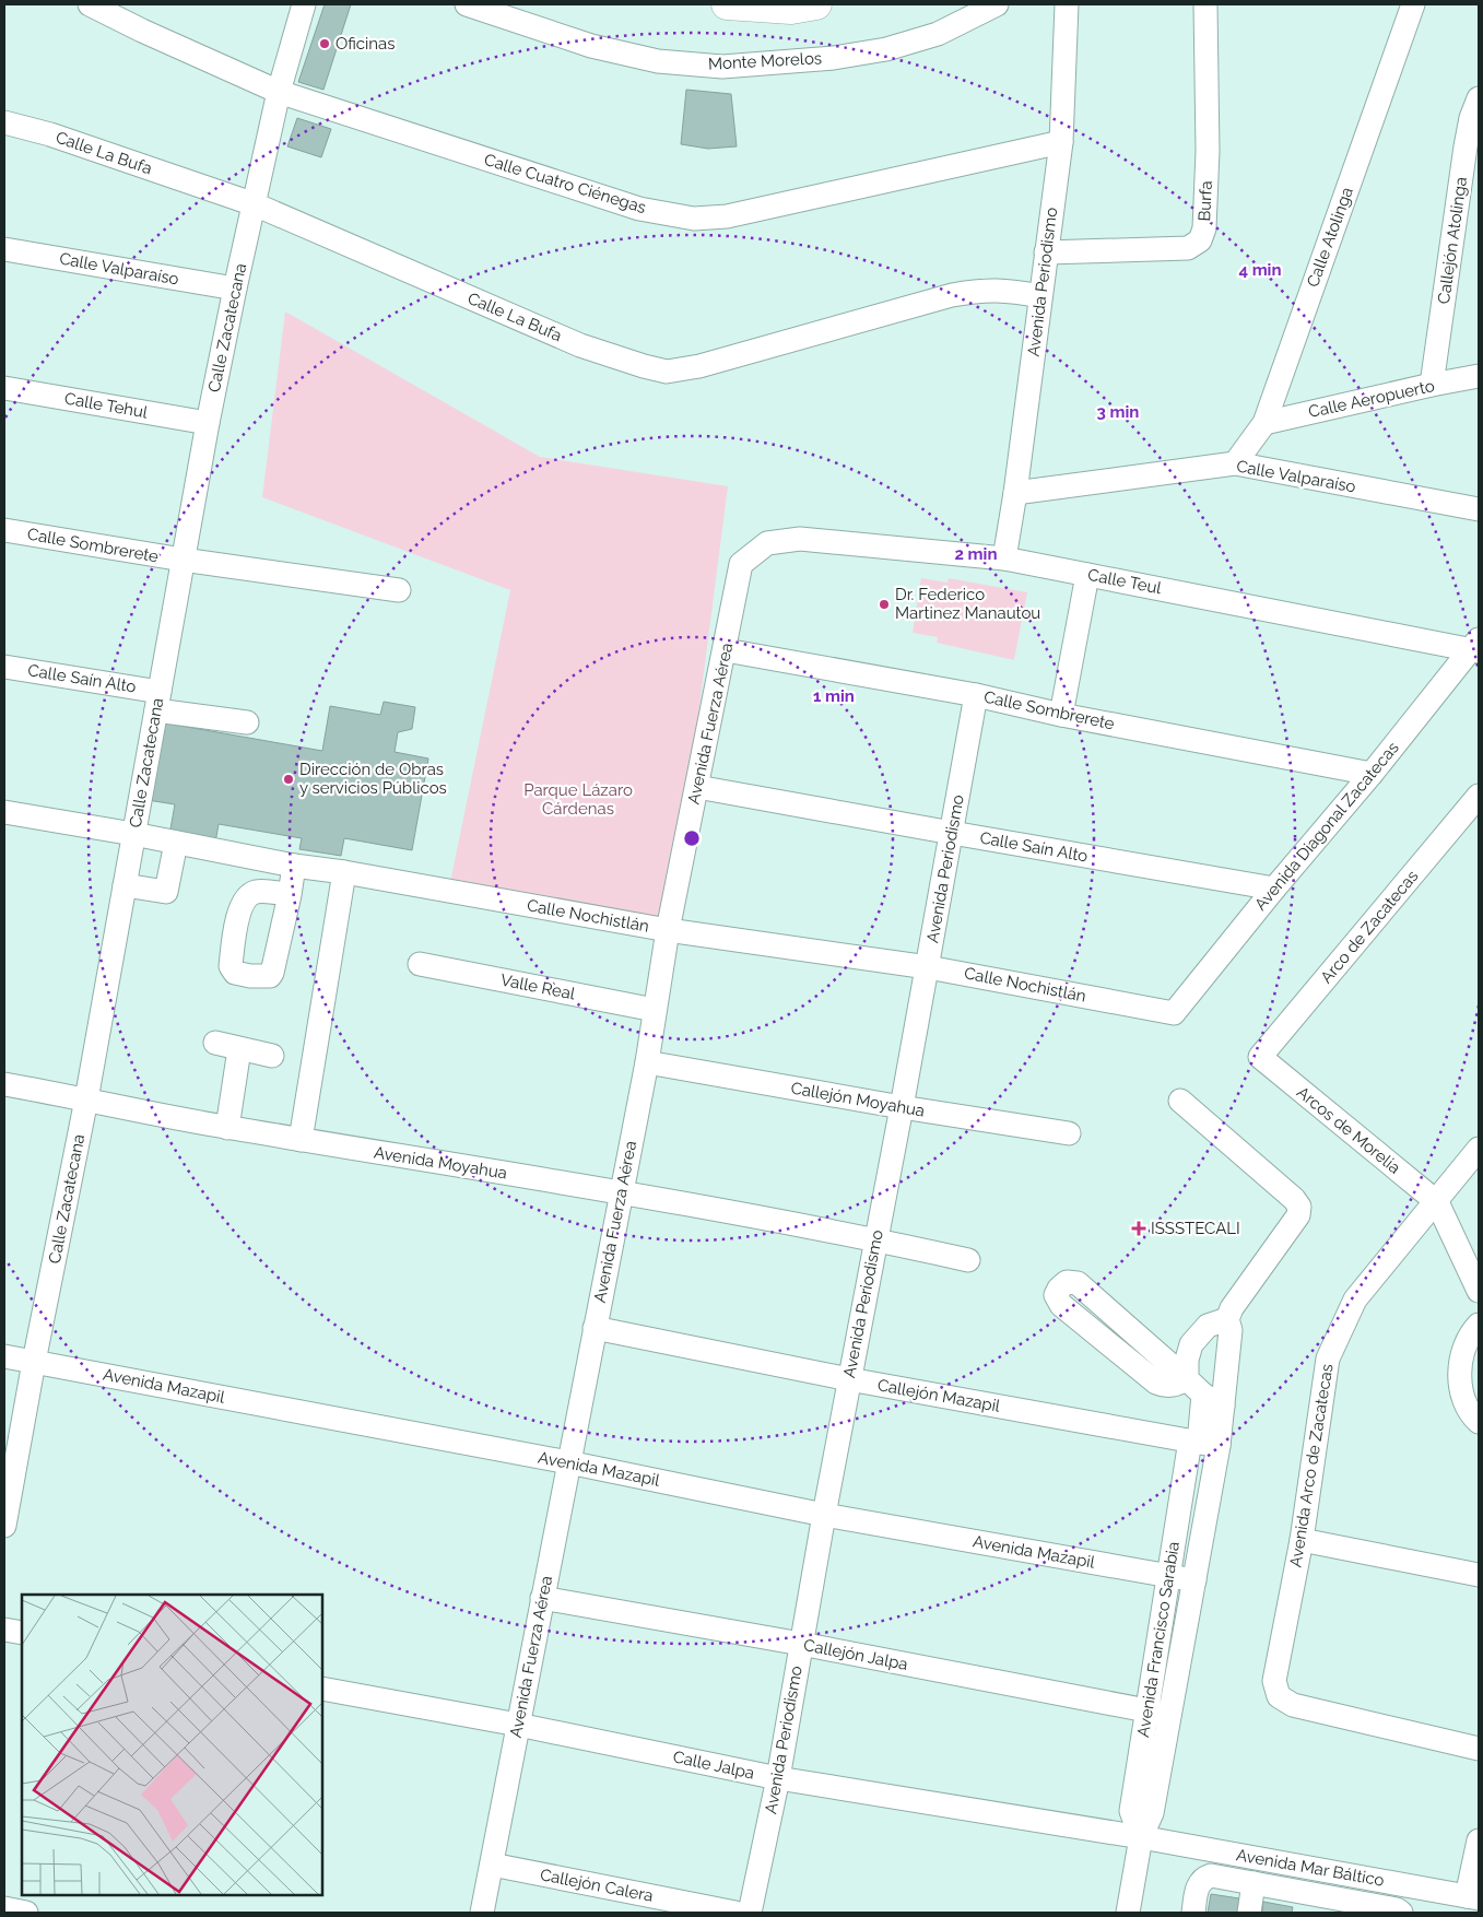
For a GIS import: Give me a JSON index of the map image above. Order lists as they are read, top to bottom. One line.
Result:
{"streets":{"street":["Monte Morelos","Calle La Bufa","Calle Cuatro Ciénegas","Burfa","Calle Atolinga","Callejón Atolinga","Calle Valparaíso","Avenida Periodismo","Calle Zacatecana","Calle Aeropuerto","Calle Tehul","Calle Sombrerete","Calle Teul","Calle Saín Alto","Avenida Fuerza Aérea","Avenida Diagonal Zacatecas","Calle Nochistlán","Arco de Zacatecas","Valle Real","Callejón Moyahua","Arcos de Morelia","Avenida Moyahua","Avenida Mazapil","Callejón Mazapil","Avenida Arco de Zacatecas","Avenida Francisco Sarabia","Callejón Jalpa","Calle Jalpa","Avenida Mar Báltico","Callejón Calera"]},"crossings":[["Calle La Bufa","Avenida Periodismo"],["Calle La Bufa","Calle Zacatecana"],["Calle Cuatro Ciénegas","Avenida Periodismo"],["Calle Cuatro Ciénegas","Calle Zacatecana"],["Burfa","Avenida Periodismo"],["Calle Atolinga","Calle Valparaíso"],["Calle Atolinga","Calle Aeropuerto"],["Callejón Atolinga","Calle Aeropuerto"],["Calle Valparaíso","Avenida Periodismo"],["Calle Valparaíso","Calle Zacatecana"],["Avenida Periodismo","Calle Sombrerete"],["Avenida Periodismo","Calle Teul"],["Avenida Periodismo","Calle Saín Alto"],["Avenida Periodismo","Calle Nochistlán"],["Avenida Periodismo","Callejón Moyahua"],["Avenida Periodismo","Avenida Moyahua"],["Avenida Periodismo","Avenida Mazapil"],["Avenida Periodismo","Callejón Mazapil"],["Avenida Periodismo","Callejón Jalpa"],["Avenida Periodismo","Calle Jalpa"],["Calle Zacatecana","Calle Tehul"],["Calle Zacatecana","Calle Sombrerete"],["Calle Zacatecana","Calle Saín Alto"],["Calle Zacatecana","Calle Nochistlán"],["Calle Zacatecana","Avenida Moyahua"],["Calle Zacatecana","Avenida Mazapil"],["Calle Sombrerete","Avenida Fuerza Aérea"],["Calle Sombrerete","Avenida Diagonal Zacatecas"],["Calle Teul","Avenida Fuerza Aérea"],["Calle Teul","Avenida Diagonal Zacatecas"],["Calle Saín Alto","Avenida Fuerza Aérea"],["Calle Saín Alto","Avenida Diagonal Zacatecas"],["Avenida Fuerza Aérea","Calle Nochistlán"],["Avenida Fuerza Aérea","Valle Real"],["Avenida Fuerza Aérea","Callejón Moyahua"],["Avenida Fuerza Aérea","Avenida Moyahua"],["Avenida Fuerza Aérea","Avenida Mazapil"],["Avenida Fuerza Aérea","Callejón Mazapil"],["Avenida Fuerza Aérea","Callejón Jalpa"],["Avenida Fuerza Aérea","Calle Jalpa"],["Avenida Fuerza Aérea","Callejón Calera"],["Avenida Diagonal Zacatecas","Calle Nochistlán"],["Arco de Zacatecas","Arcos de Morelia"],["Arcos de Morelia","Avenida Arco de Zacatecas"],["Avenida Mazapil","Avenida Francisco Sarabia"],["Callejón Mazapil","Avenida Francisco Sarabia"],["Avenida Francisco Sarabia","Callejón Jalpa"],["Avenida Francisco Sarabia","Calle Jalpa"],["Avenida Francisco Sarabia","Avenida Mar Báltico"],["Calle Jalpa","Avenida Mar Báltico"]],"parks":["Parque Lázaro Cárdenas"],"places":{"other":["Oficinas","Dr. Federico Martinez Manautou","Dirección de Obras y servicios Públicos"],"health":["ISSSTECALI"]},"rings":["4 min","3 min","2 min","1 min"]}
